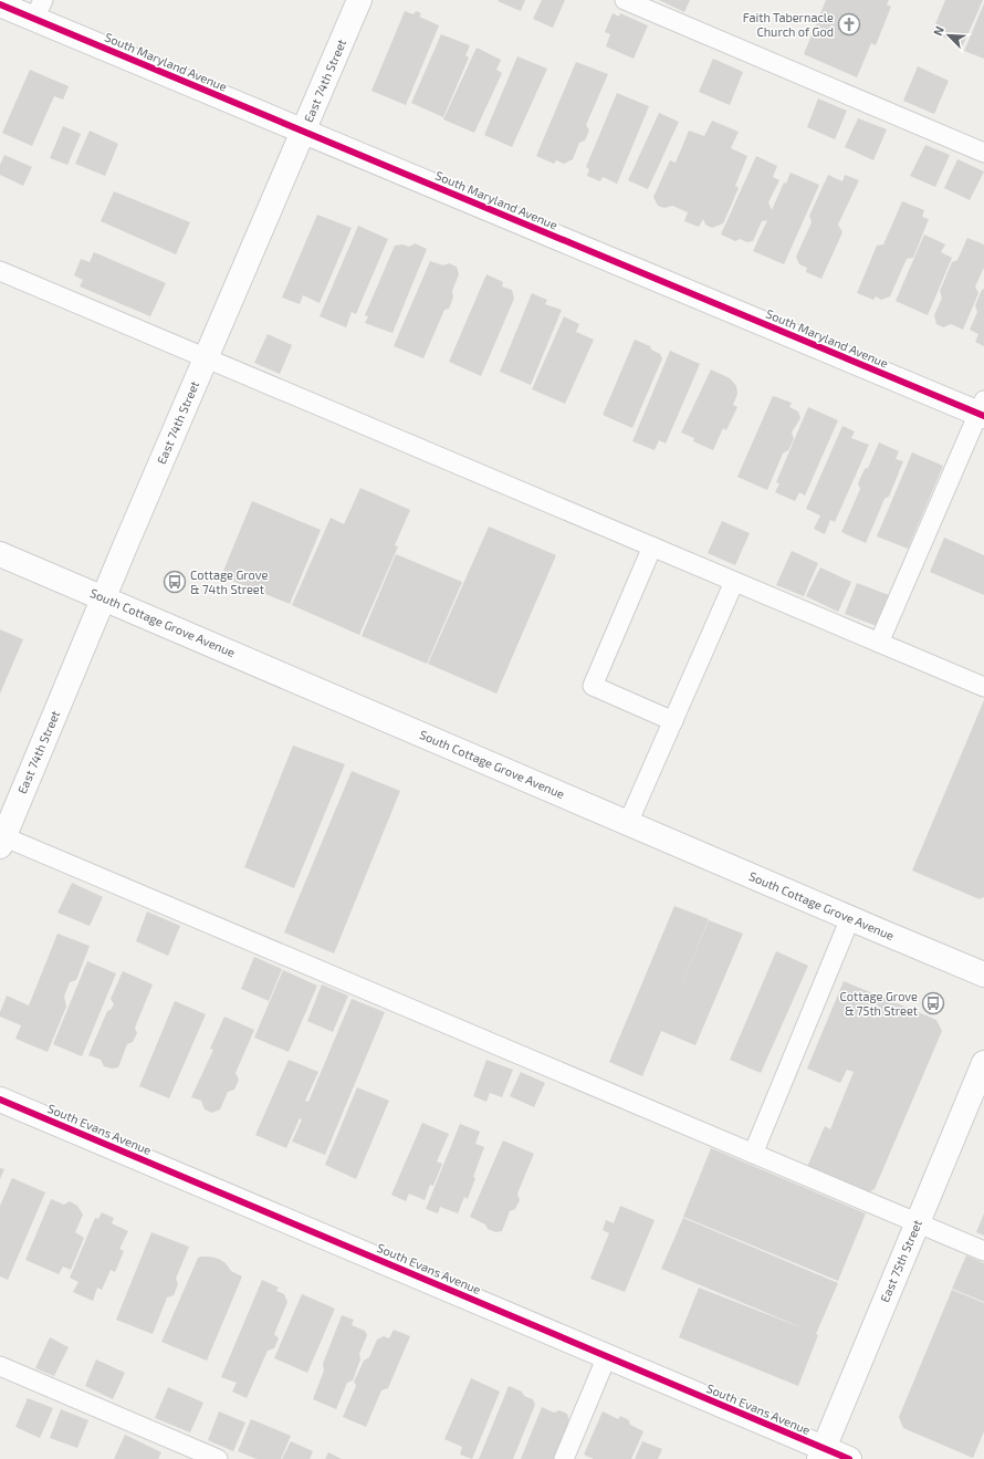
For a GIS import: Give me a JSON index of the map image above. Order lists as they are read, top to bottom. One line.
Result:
{"streets":{"street":["South Maryland Avenue","East 74th Street","South Cottage Grove Avenue","South Evans Avenue","East 75th Street"]},"crossings":[["South Maryland Avenue","East 74th Street"],["East 74th Street","South Cottage Grove Avenue"],["South Evans Avenue","East 75th Street"]],"places":{"church":["Faith Tabernacle Church of God"],"bus stop":["Cottage Grove & 74th Street","Cottage Grove & 75th Street"]},"north":"top left"}
